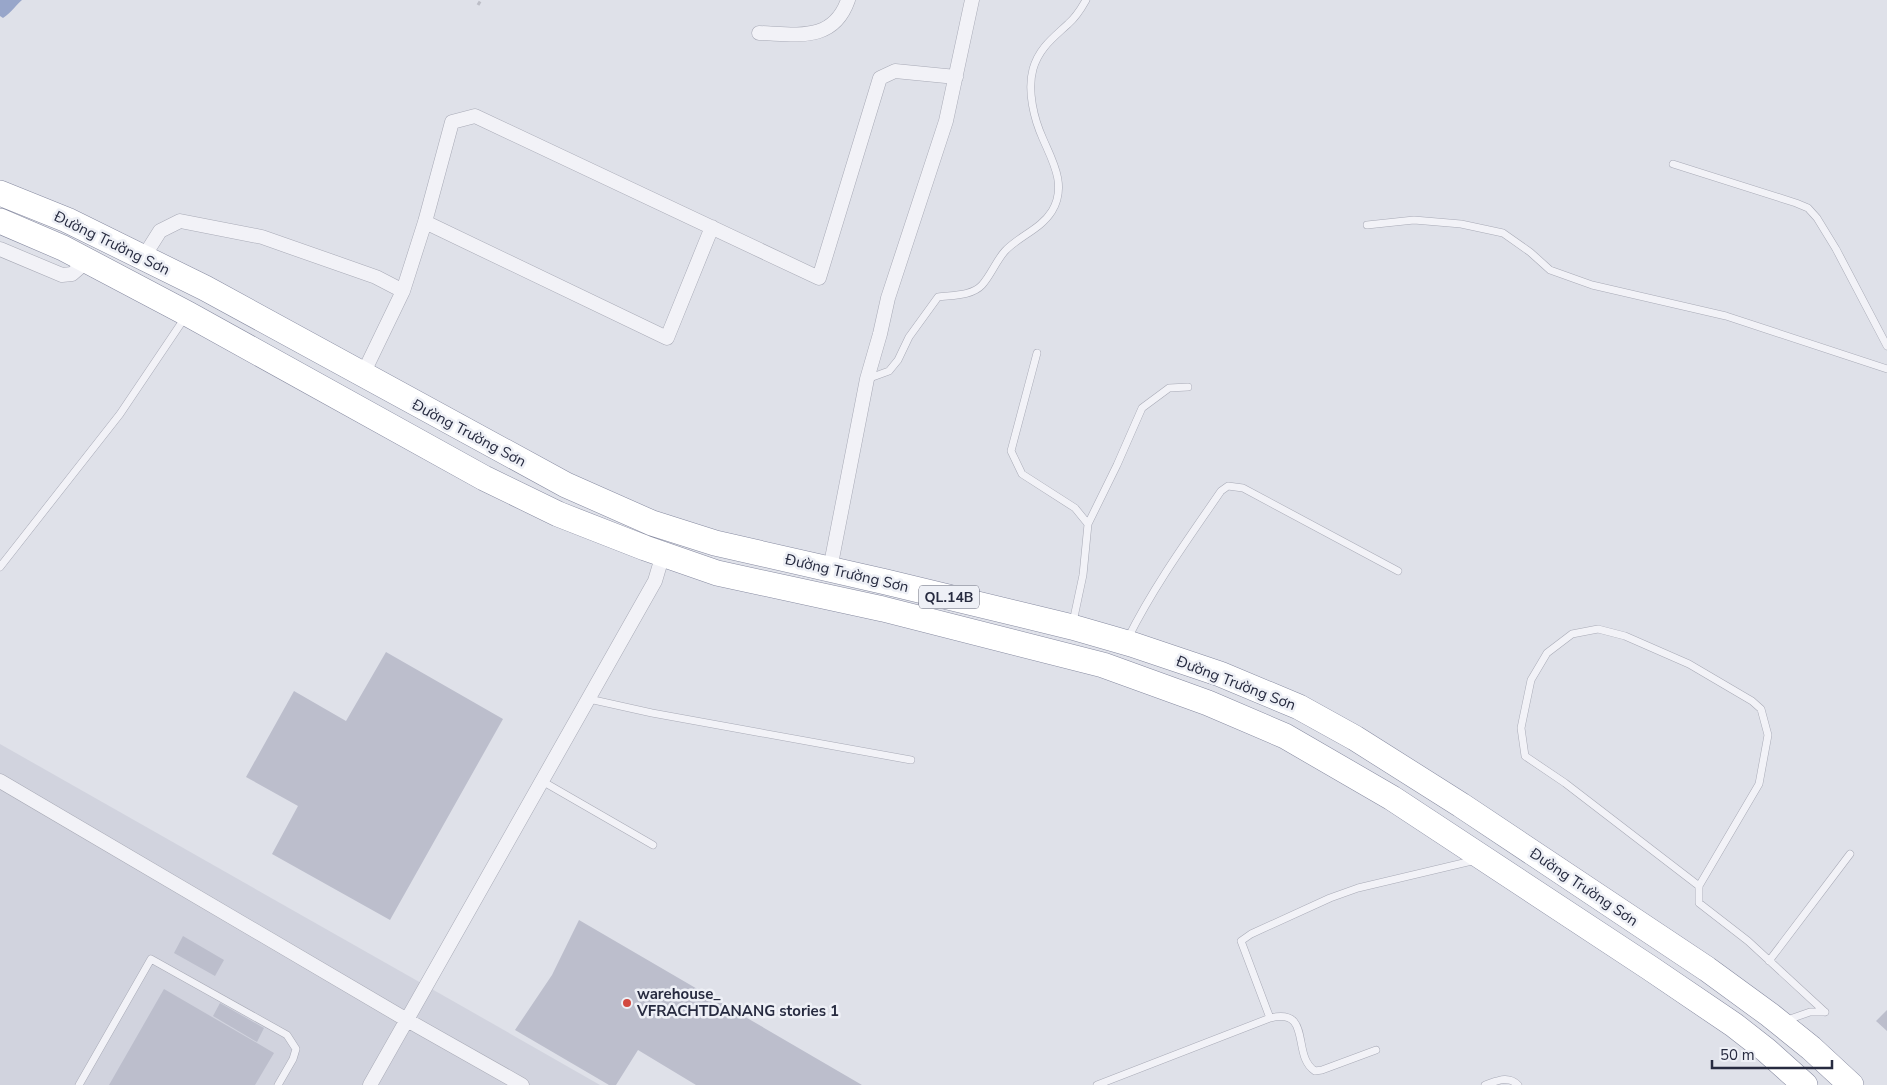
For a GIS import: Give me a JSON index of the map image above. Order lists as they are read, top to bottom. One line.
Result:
{"streets":{"highway":["Đường Trường Sơn","QL.14B"]},"places":["warehouse_ VFRACHTDANANG stories 1"],"scale_bar":"50 m"}
